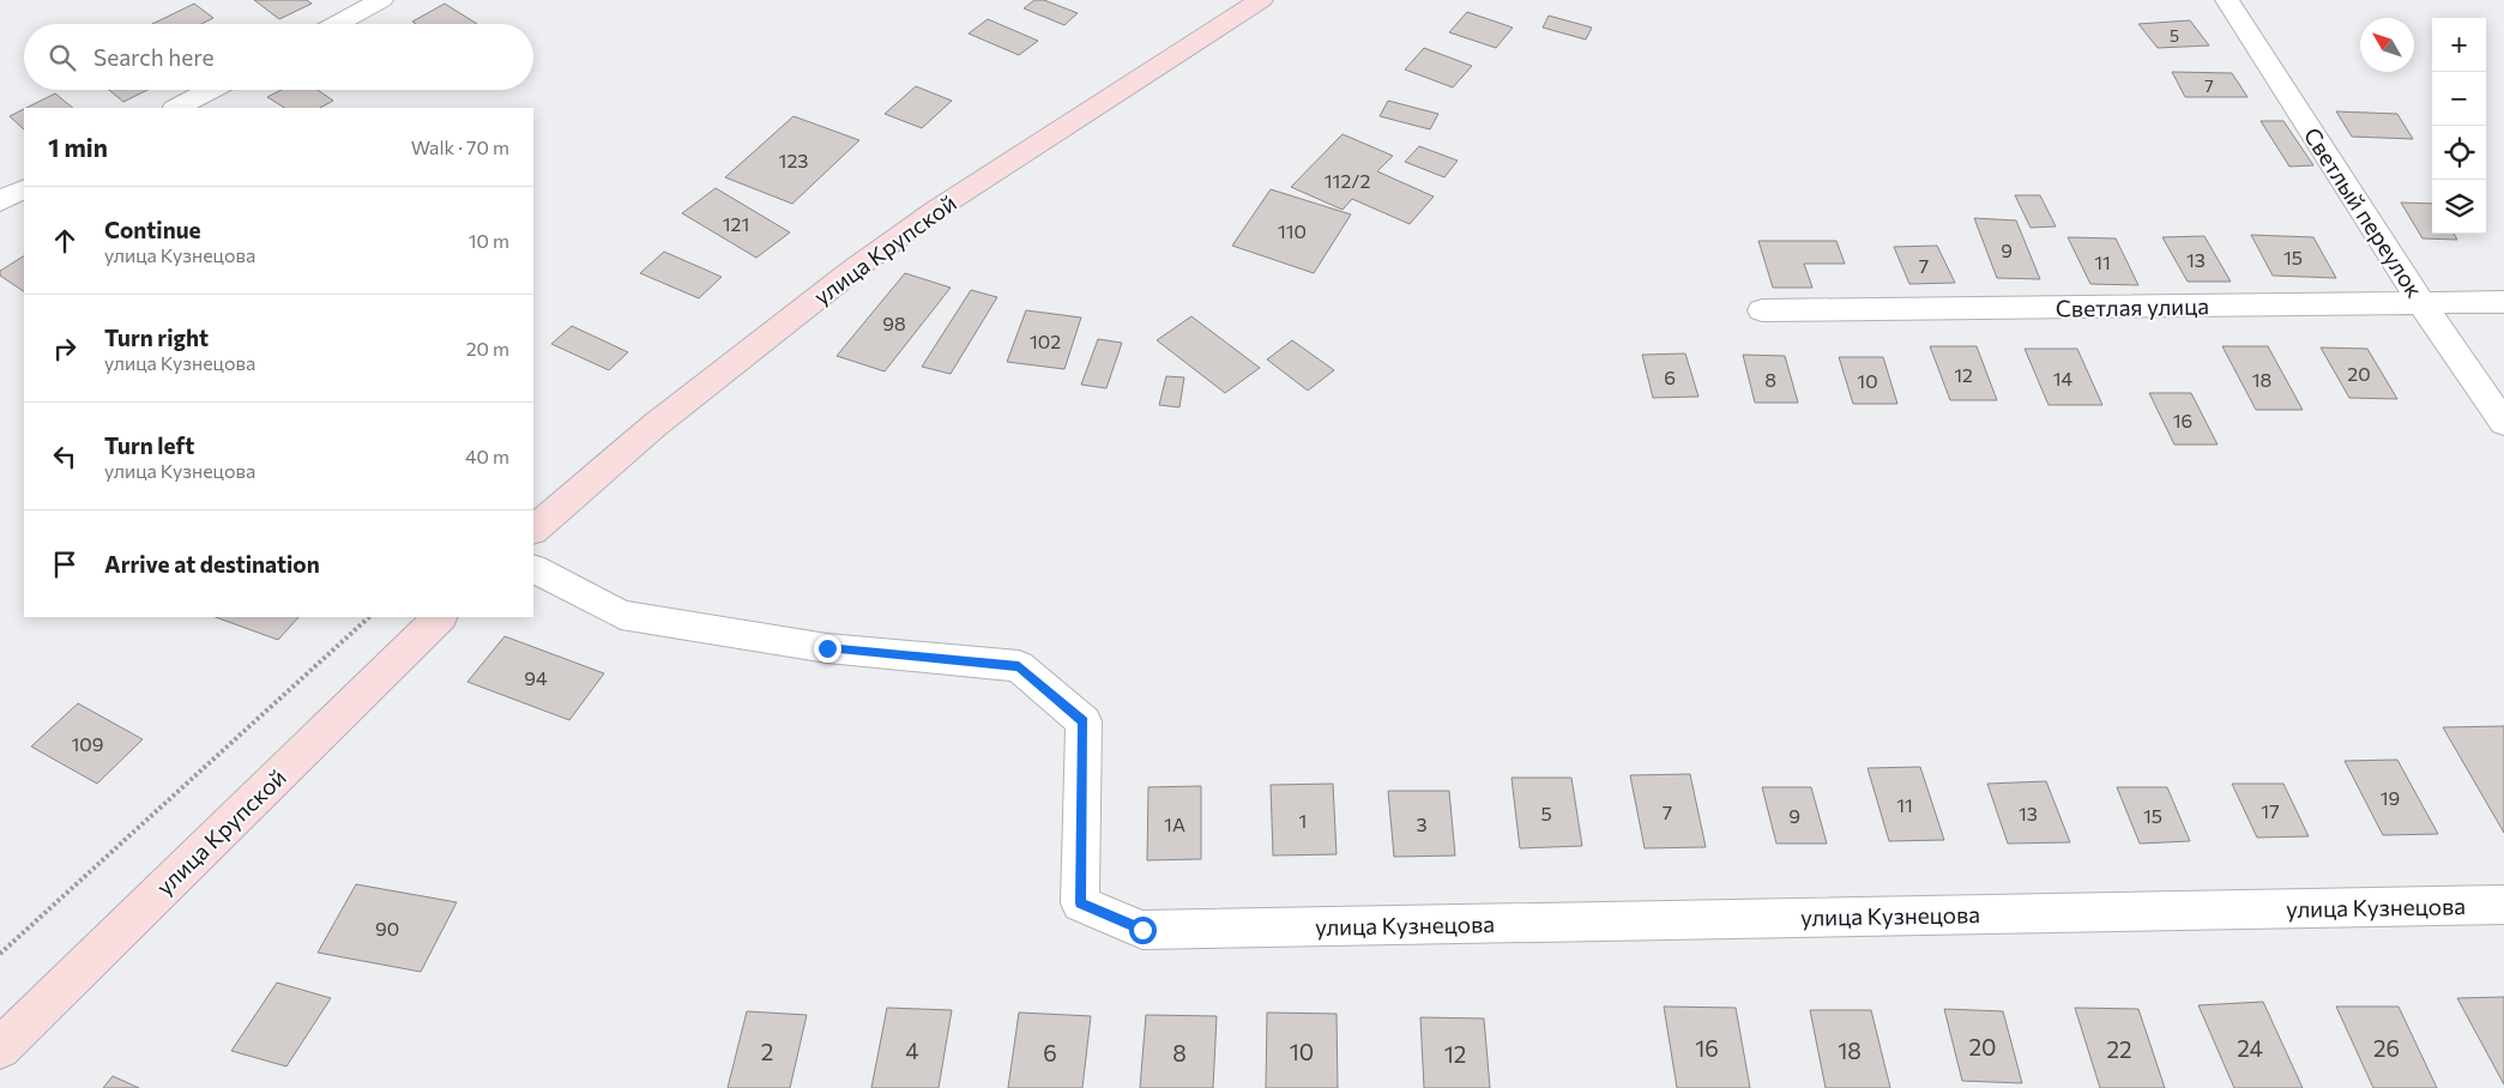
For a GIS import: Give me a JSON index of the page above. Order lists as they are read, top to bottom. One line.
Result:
{"streets":{"street":["Светлый переулок","улица Крупской","Светлая улица","улица Кузнецова"]},"crossings":[["Светлый переулок","Светлая улица"]],"house_numbers":["5","7","123","112/2","121","110","9","15","13","11","7","98","102","20","12","6","14","8","18","10","16","94","109","19","11","17","7","5","13","9","15","1","1А","3","90","20","16","24","26","22","4","18","2","10","6","8","12"],"north":"top left","page":{"map_buttons":["+","−"],"search":"Search here","heading":["1 min","Walk · 70 m"],"list":[["Continue","улица Кузнецова","10 m"],["Turn right","улица Кузнецова","20 m"],["Turn left","улица Кузнецова","40 m"],"Arrive at destination"]}}
